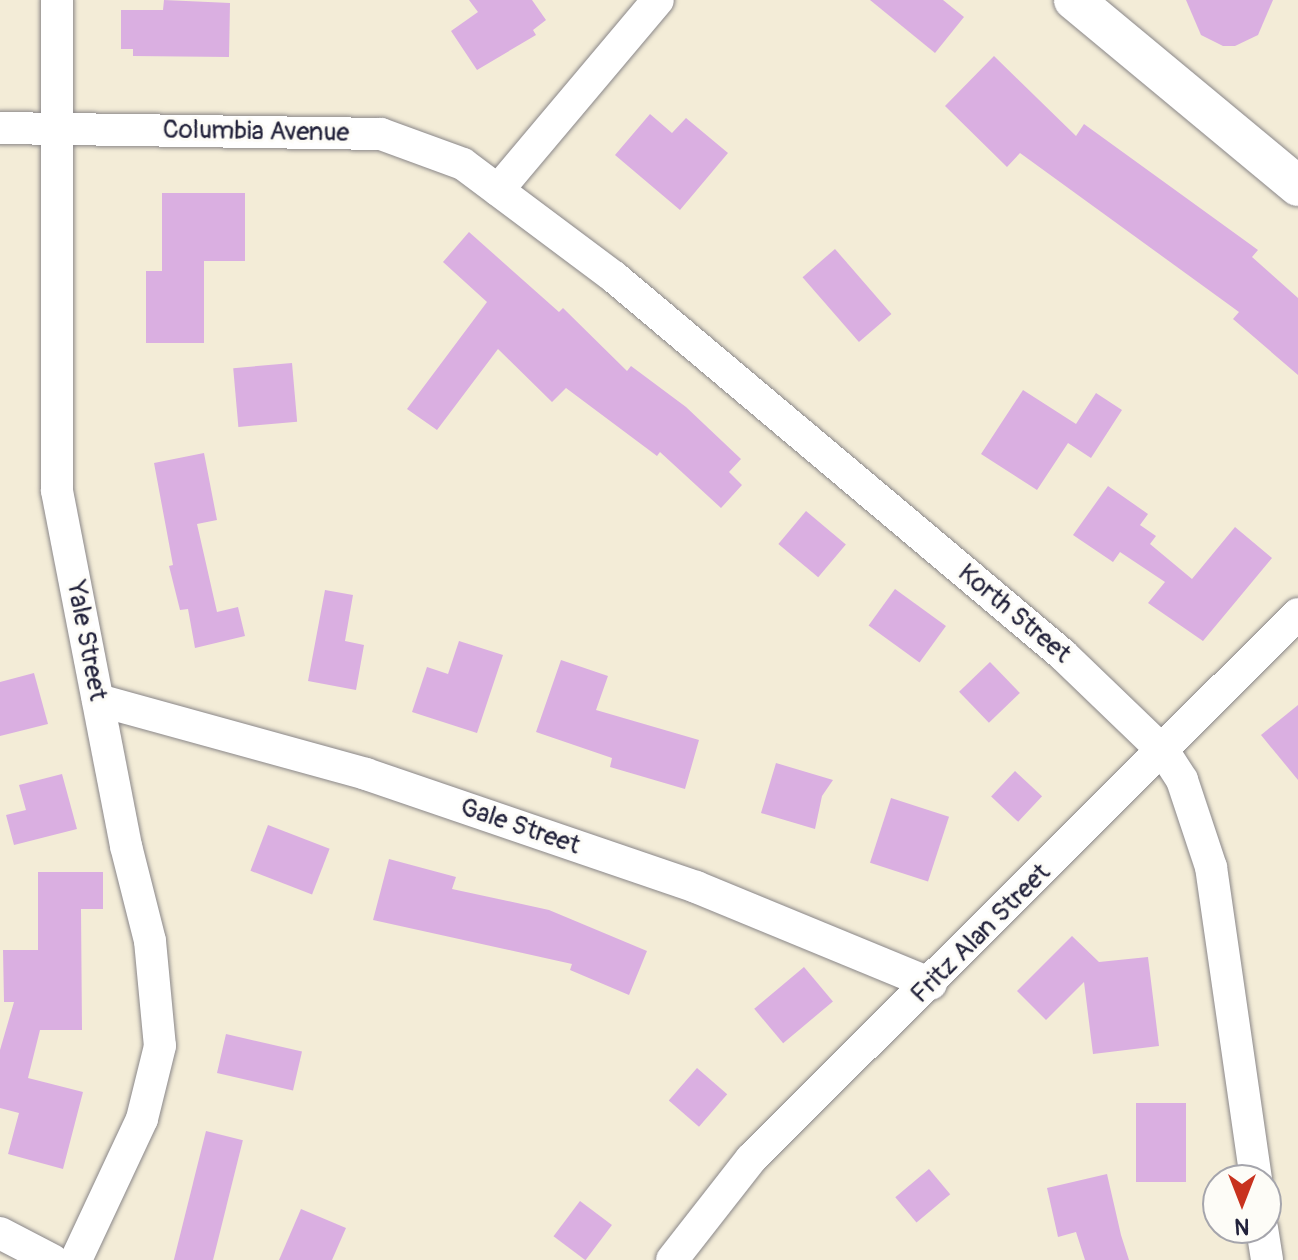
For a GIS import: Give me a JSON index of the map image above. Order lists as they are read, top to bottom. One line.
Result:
{"streets":{"street":["Columbia Avenue","Korth Street","Yale Street","Gale Street","Fritz Alan Street"]},"crossings":[["Columbia Avenue","Korth Street"],["Columbia Avenue","Yale Street"],["Korth Street","Fritz Alan Street"],["Yale Street","Gale Street"],["Gale Street","Fritz Alan Street"]],"north":"bottom"}
